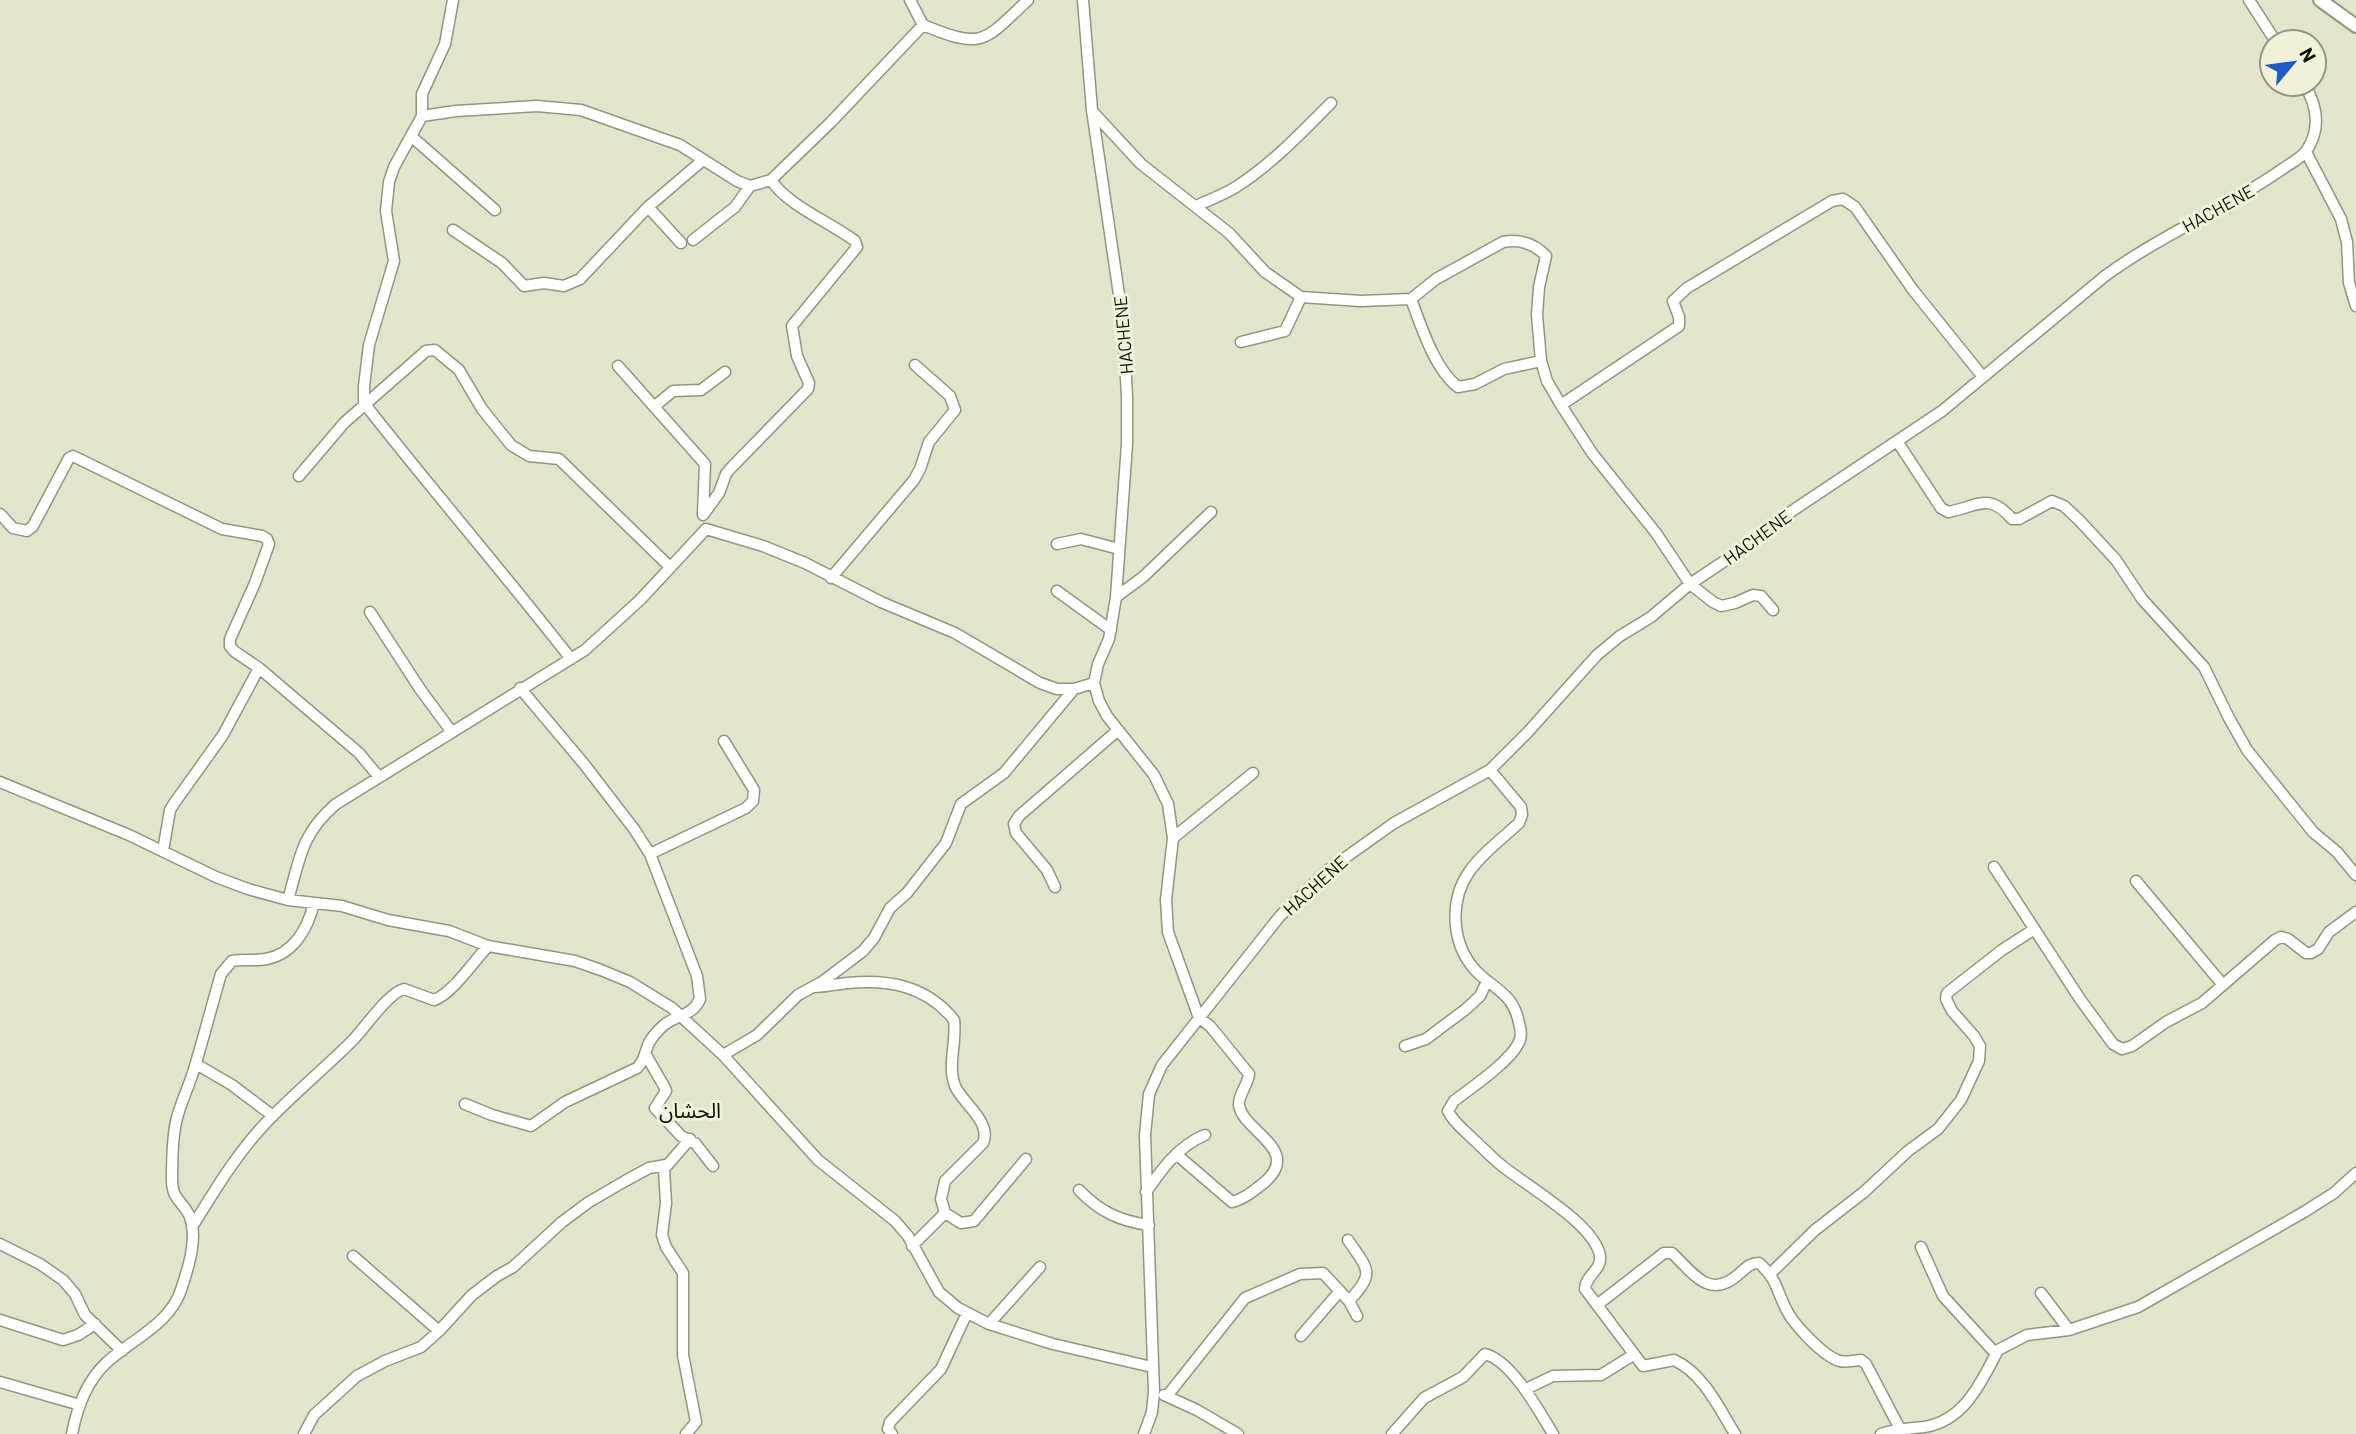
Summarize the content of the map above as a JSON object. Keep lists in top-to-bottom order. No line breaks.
{"streets":{"street":["HACHENE"]},"districts":["الحشان"],"north":"top right"}
